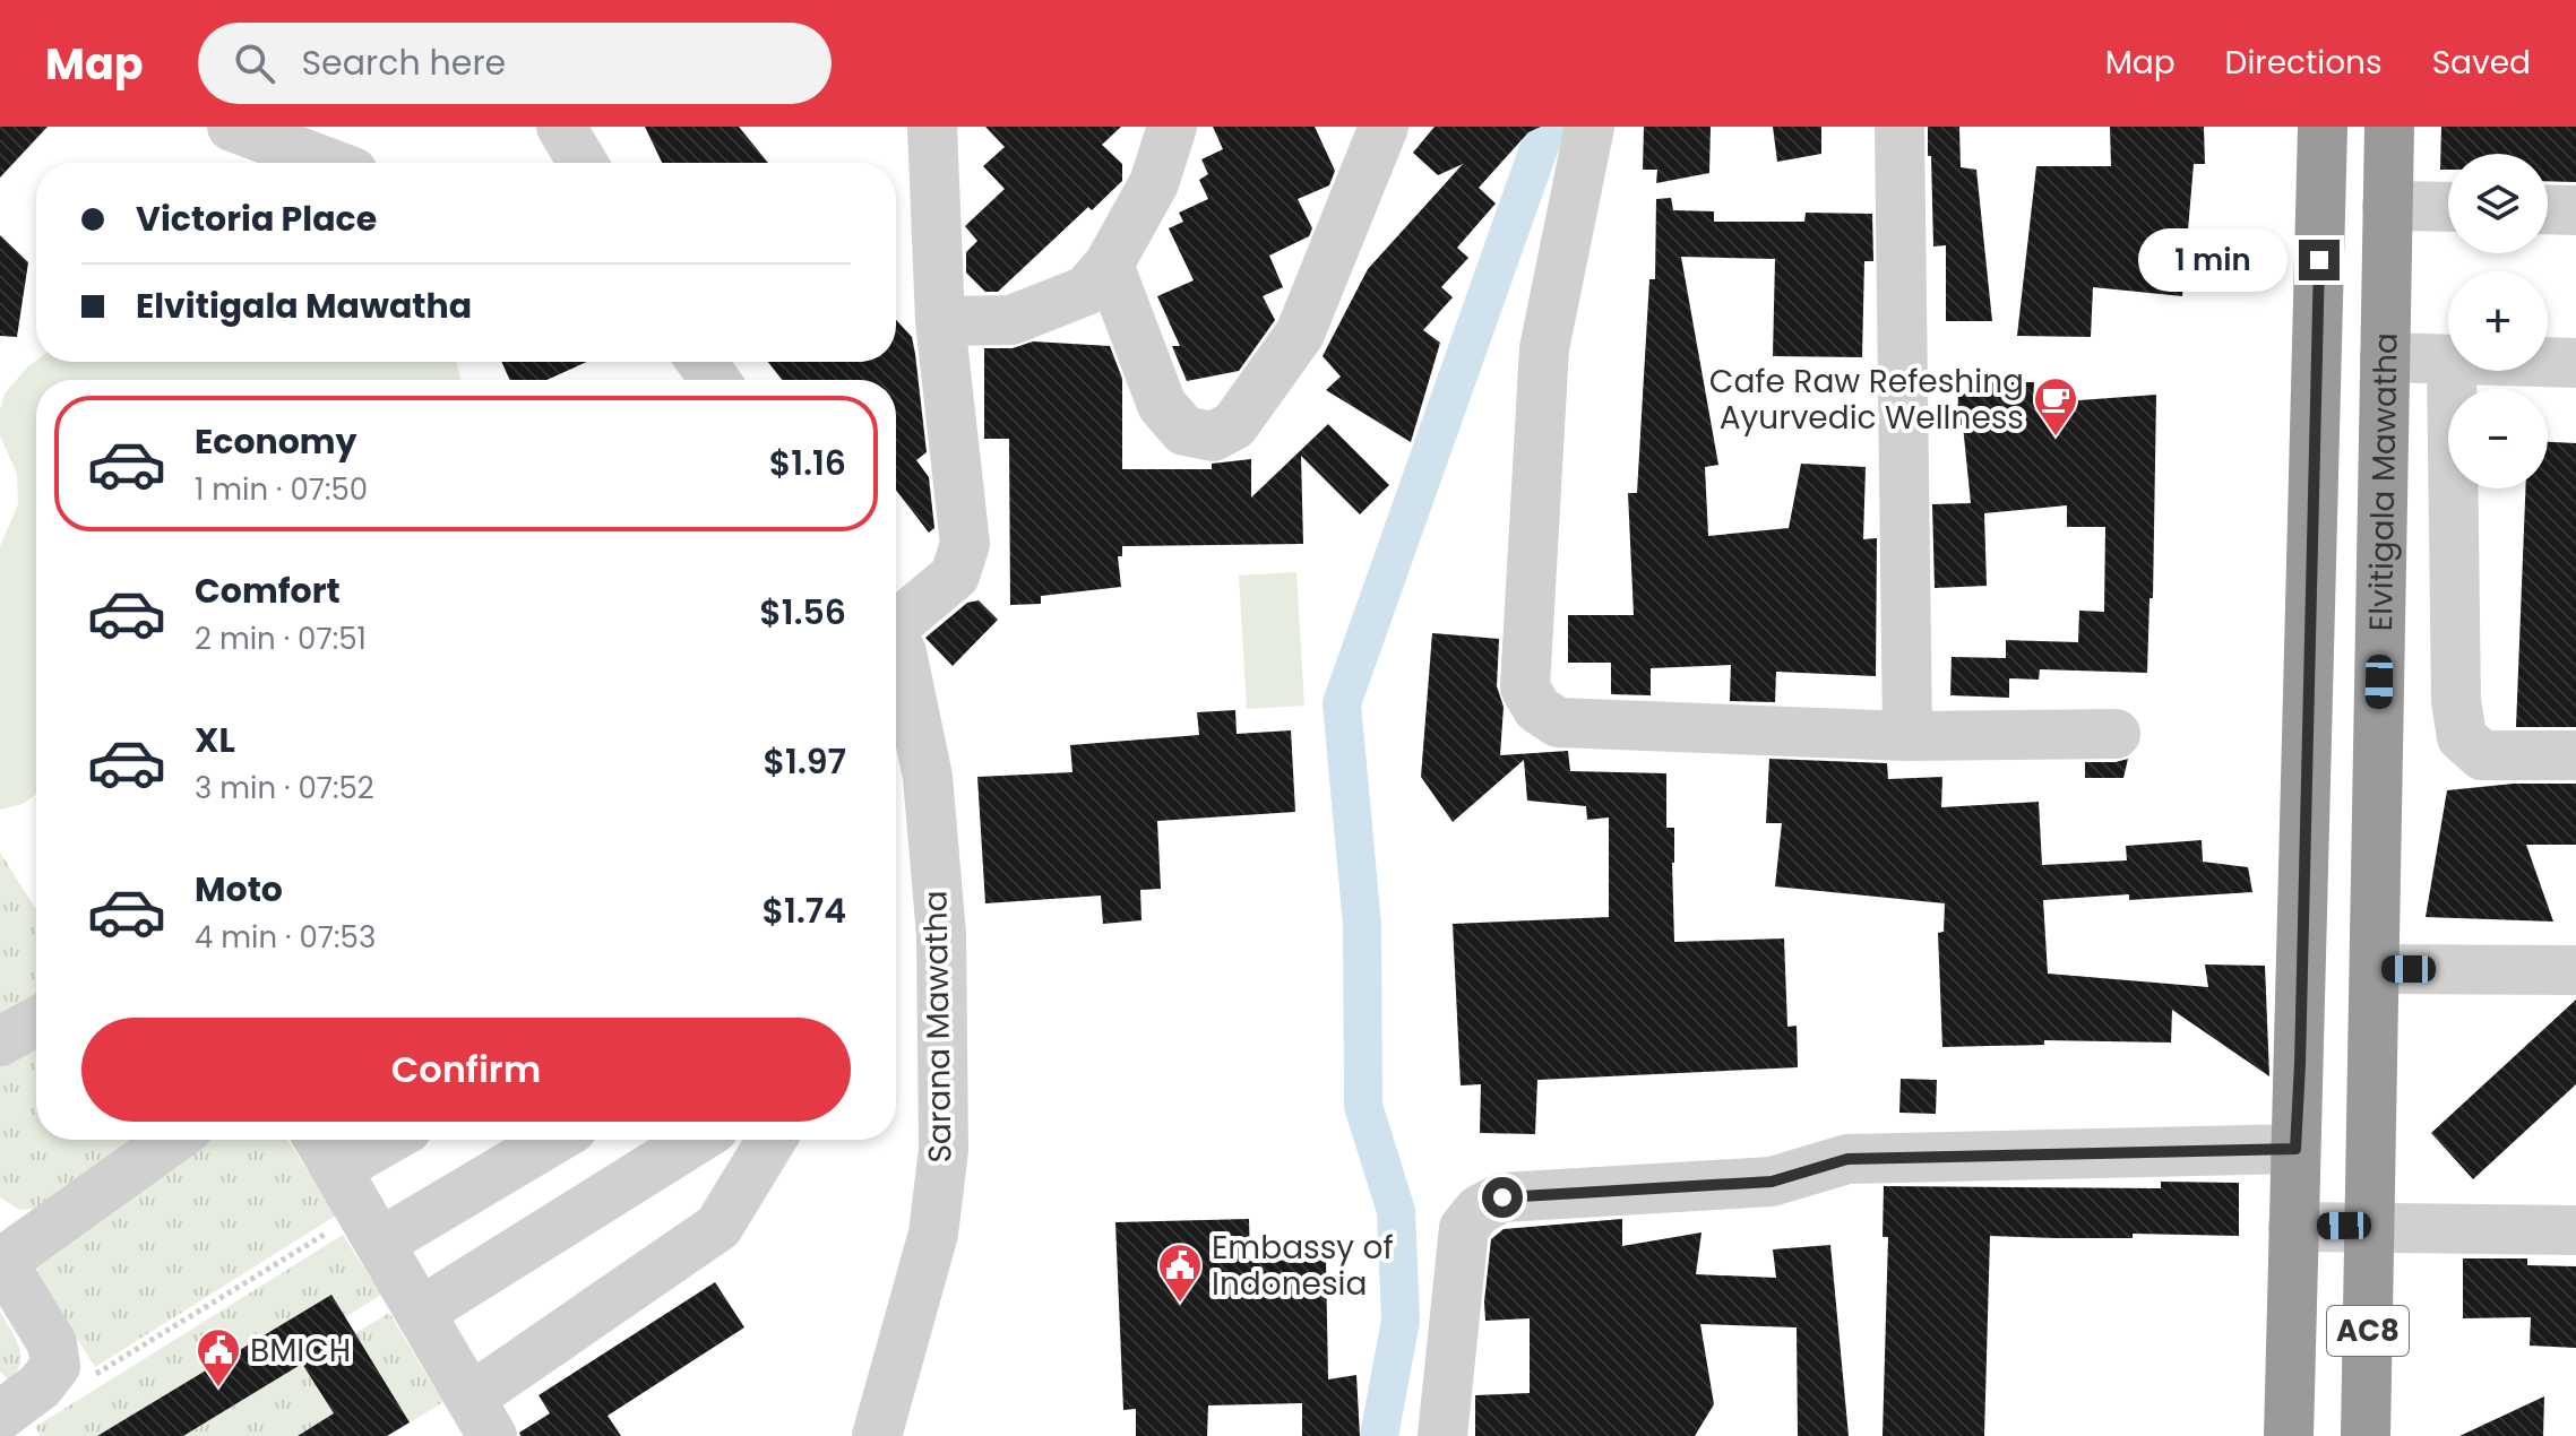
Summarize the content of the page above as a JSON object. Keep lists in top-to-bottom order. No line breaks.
{"streets":{"highway":["Elvitigala Mawatha","AC8"],"street":["Sarana Mawatha"]},"places":{"cafe":["Cafe Raw Refeshing Ayurvedic Wellness"],"public building":["Embassy of Indonesia","BMICH"]},"page":{"header":"Map","search":"Search here","nav":["Map","Directions","Saved"],"map_buttons":["+","−"],"banner":["Victoria Place","Elvitigala Mawatha"],"bubble":"1 min","list":[{"name":"Economy","note":"1 min · 07:50","value":"$1.16"},{"name":"Comfort","note":"2 min · 07:51","value":"$1.56"},{"name":"XL","note":"3 min · 07:52","value":"$1.97"},{"name":"Moto","note":"4 min · 07:53","value":"$1.74"}],"buttons":"Confirm"}}
